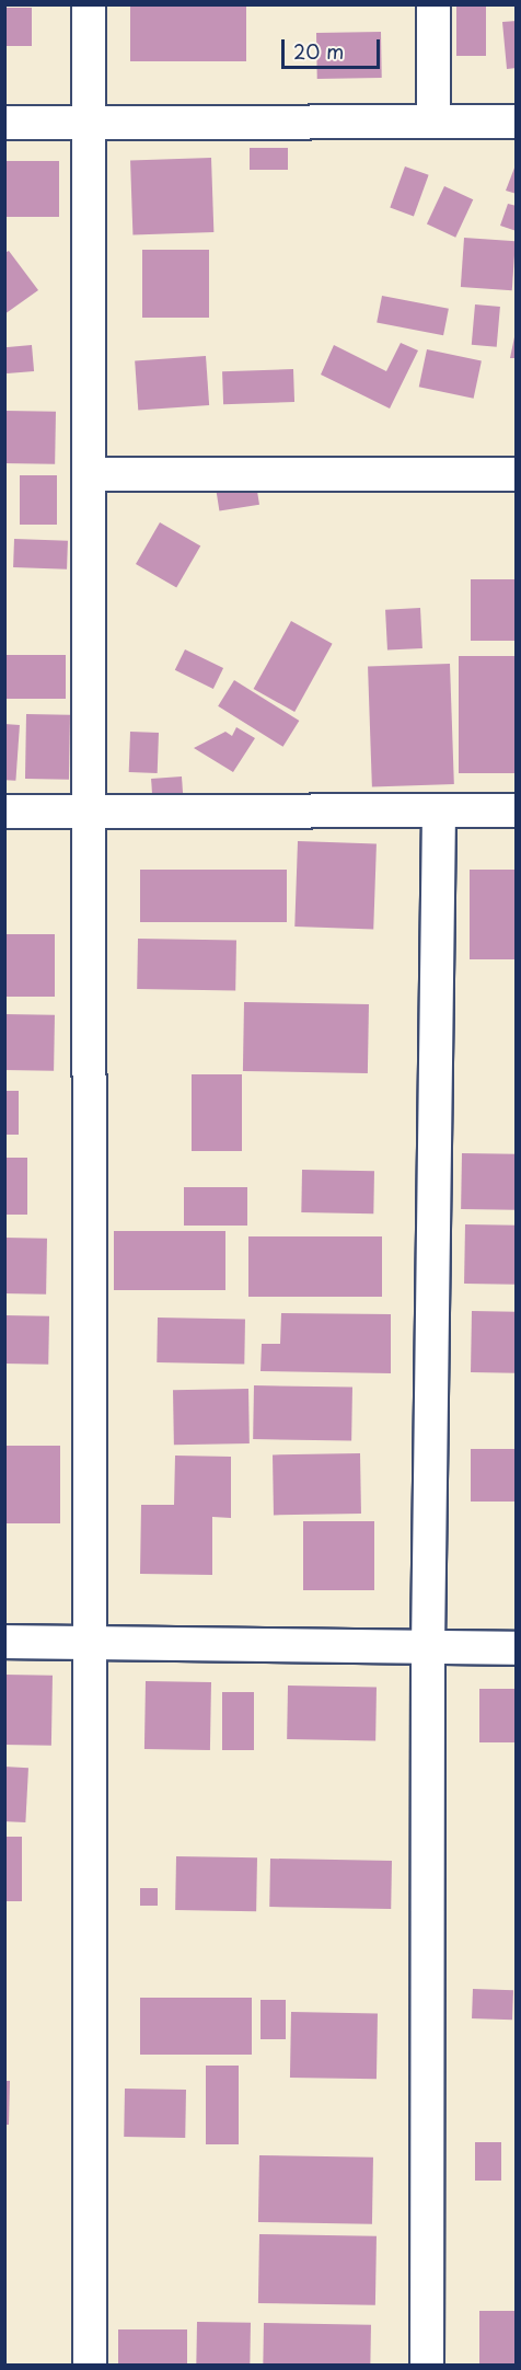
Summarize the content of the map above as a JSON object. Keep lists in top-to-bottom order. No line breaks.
{"scale_bar":"20 m"}
